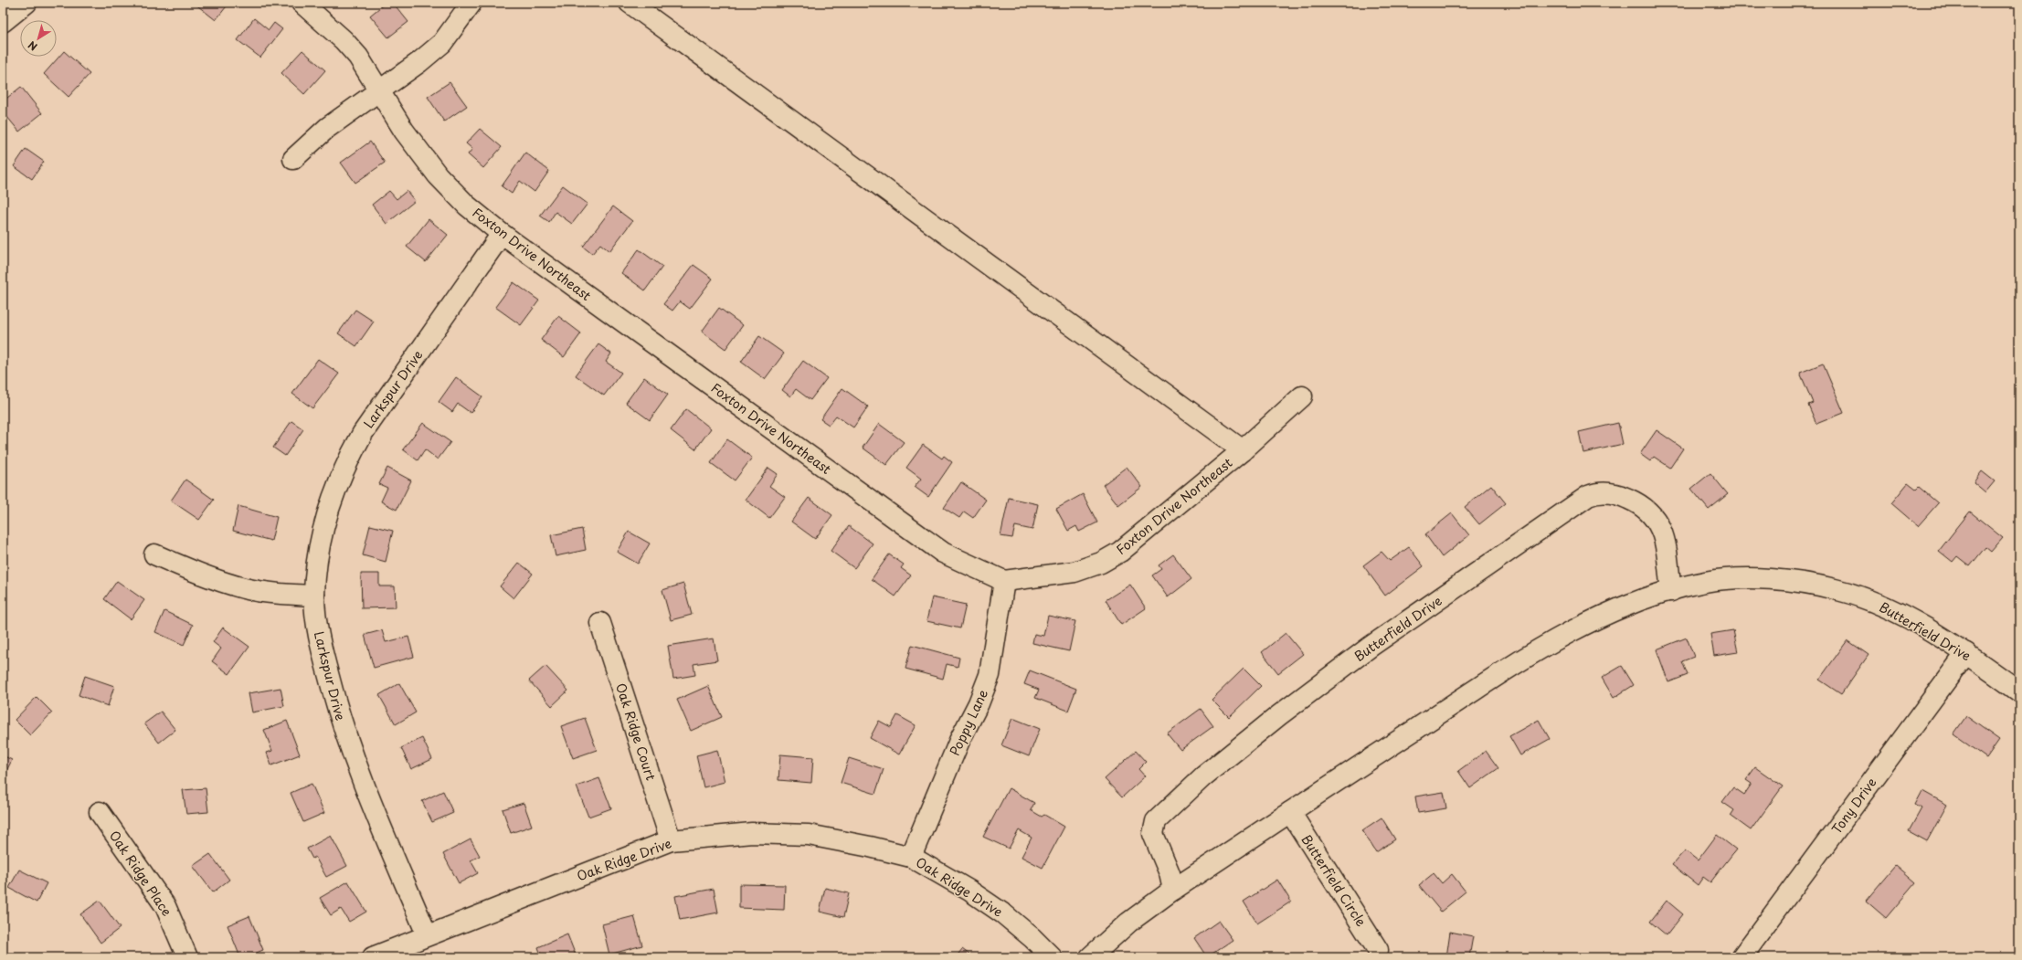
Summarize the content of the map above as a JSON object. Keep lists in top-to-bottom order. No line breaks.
{"streets":{"street":["Foxton Drive Northeast","Larkspur Drive","Butterfield Drive","Poppy Lane","Oak Ridge Court","Tony Drive","Oak Ridge Drive","Oak Ridge Place","Butterfield Circle"]},"crossings":[["Foxton Drive Northeast","Larkspur Drive"],["Foxton Drive Northeast","Poppy Lane"],["Larkspur Drive","Oak Ridge Drive"],["Butterfield Drive","Tony Drive"],["Butterfield Drive","Butterfield Circle"],["Poppy Lane","Oak Ridge Drive"],["Oak Ridge Court","Oak Ridge Drive"]],"north":"bottom left"}
